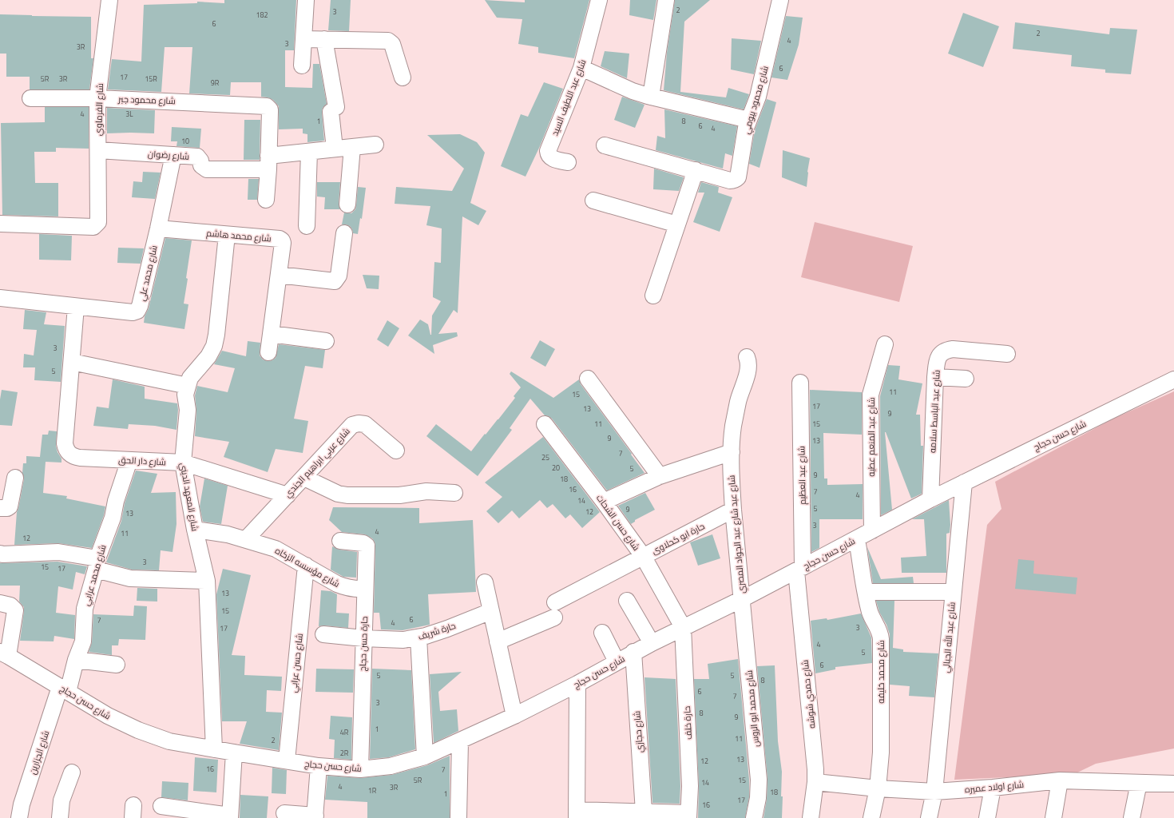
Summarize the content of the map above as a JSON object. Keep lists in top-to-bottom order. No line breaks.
{"streets":{"street":["شارع عبد اللطيف السيد","شارع محمود جبر","شارع محمود بيومي","شارع الفرماوي","شارع رضوان","شارع محمد هاشم","شارع محمد علي","شارع عبد الباسط سلامه","شارع حسن حجاج","شارع عبد المنعم عطيه","شارع دار الحق","شارع عربي ابراهيم الجندي","شارع عبد العظيم","شارع المعهد الديني","شارع حسن الشحات","شارع عبد شارع عبد الجواد المصري","حارة ابو كحلاوى","شارع مؤسسه الزكاه","شارع محمد عرابي","حارة شريف","شارع عبد الله الجبالي","حارة حسن حجاج","شارع حسن عرابي","شارع محمد خليفه","شارع حمدي شوشه","شارع محمد ابو الروس","حارة خلف","شارع حجازي","شارع الجزارين","شارع اولاد عميره"]},"crossings":[["شارع محمود جبر","شارع الفرماوي"],["شارع محمود جبر","شارع رضوان"],["شارع الفرماوي","شارع رضوان"],["شارع رضوان","شارع محمد علي"],["شارع محمد هاشم","شارع محمد علي"],["شارع محمد هاشم","شارع المعهد الديني"],["شارع عبد الباسط سلامه","شارع حسن حجاج"],["شارع حسن حجاج","شارع عبد المنعم عطيه"],["شارع حسن حجاج","شارع عبد العظيم"],["شارع حسن حجاج","شارع المعهد الديني"],["شارع حسن حجاج","شارع حسن الشحات"],["شارع حسن حجاج","شارع عبد شارع عبد الجواد المصري"],["شارع حسن حجاج","شارع محمد عرابي"],["شارع حسن حجاج","شارع عبد الله الجبالي"],["شارع حسن حجاج","حارة حسن حجاج"],["شارع حسن حجاج","شارع حسن عرابي"],["شارع حسن حجاج","شارع محمد خليفه"],["شارع حسن حجاج","شارع حمدي شوشه"],["شارع حسن حجاج","شارع محمد ابو الروس"],["شارع حسن حجاج","حارة خلف"],["شارع حسن حجاج","شارع حجازي"],["شارع حسن حجاج","شارع الجزارين"],["شارع دار الحق","شارع عربي ابراهيم الجندي"],["شارع دار الحق","شارع المعهد الديني"],["شارع دار الحق","شارع محمد عرابي"],["شارع عربي ابراهيم الجندي","شارع مؤسسه الزكاه"],["شارع عبد العظيم","شارع حمدي شوشه"],["شارع المعهد الديني","شارع مؤسسه الزكاه"],["شارع حسن الشحات","حارة ابو كحلاوى"],["شارع حسن الشحات","حارة خلف"],["شارع عبد شارع عبد الجواد المصري","حارة ابو كحلاوى"],["شارع عبد شارع عبد الجواد المصري","شارع محمد ابو الروس"],["شارع مؤسسه الزكاه","حارة حسن حجاج"],["شارع مؤسسه الزكاه","شارع حسن عرابي"],["شارع محمد عرابي","شارع الجزارين"],["حارة شريف","حارة حسن حجاج"],["شارع عبد الله الجبالي","شارع اولاد عميره"],["شارع محمد خليفه","شارع اولاد عميره"],["شارع حمدي شوشه","شارع اولاد عميره"]],"house_numbers":["2","3","182","6","2","4","3","3R","6","17","5R","3R","15R","9R","4","3L","1","8","6","4","10","3","5","11","15","17","13","9","11","15","9","13","7","25","20","5","9","18","16","7","4","14","5","9","12","13","3","4","11","12","3","15","17","13","15","6","7","4","3","17","4","5","6","5","5","8","6","7","3","8","9","1","4R","11","2","2R","13","12","16","7","5R","15","14","4","3R","1R","18","1","17","16"]}
